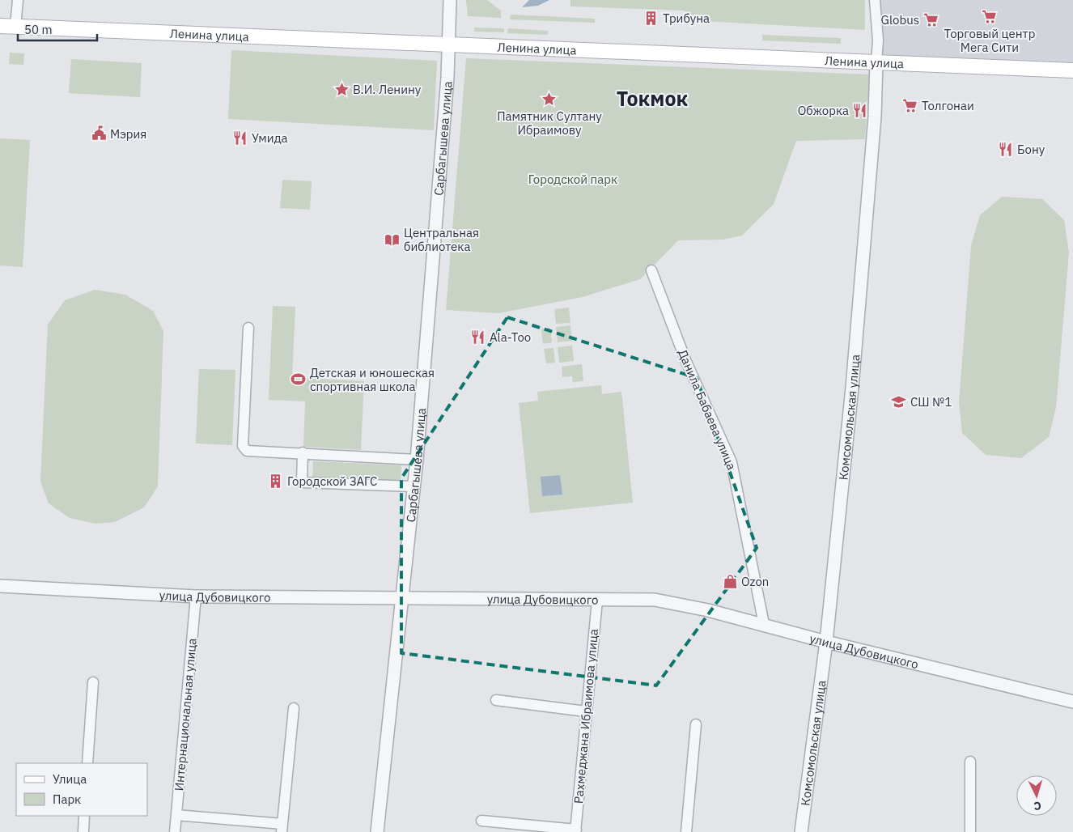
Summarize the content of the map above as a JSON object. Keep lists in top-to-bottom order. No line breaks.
{"streets":{"main road":["Ленина улица"],"street":["Сарбагышева улица","Данила Бабаева улица","Комсомольская улица","улица Дубовицкого","Интернациональная улица","Рахмеджана Ибраимова улица"]},"crossings":[["Ленина улица","Сарбагышева улица"],["Ленина улица","Комсомольская улица"],["Сарбагышева улица","улица Дубовицкого"],["Данила Бабаева улица","улица Дубовицкого"],["Комсомольская улица","улица Дубовицкого"],["улица Дубовицкого","Интернациональная улица"],["улица Дубовицкого","Рахмеджана Ибраимова улица"]],"districts":["Токмок"],"parks":["Городской парк"],"places":{"supermarket":["Торговый центр Мега Сити","Globus","Толгонаи"],"building":["Трибуна","Городской ЗАГС"],"place":["В.И. Ленину","Памятник Султану Ибраимову"],"restaurant":["Обжорка","Умида","Бону","Ala-Too"],"public building":["Мэрия"],"library":["Центральная библиотека"],"sports":["Детская и юношеская спортивная школа"],"school or university":["СШ №1"],"shop":["Ozon"]},"legend":["Улица","Парк"],"scale_bar":"50 m","north":"bottom"}
